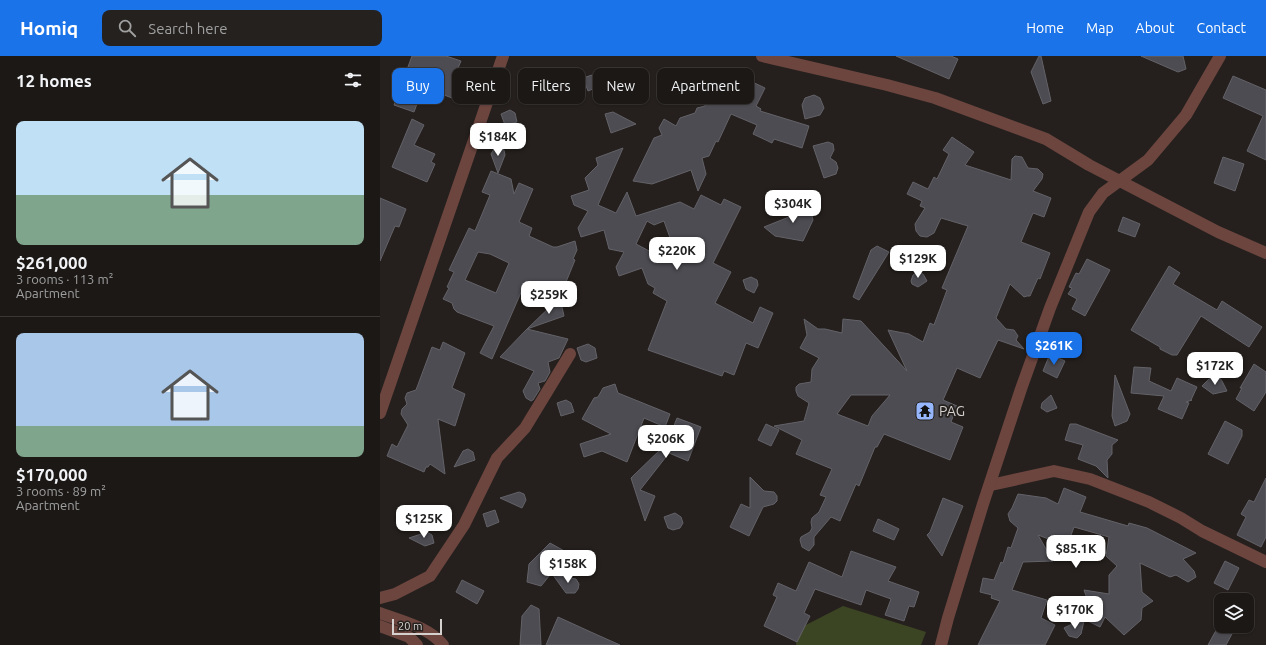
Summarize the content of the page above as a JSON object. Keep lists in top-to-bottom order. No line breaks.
{"places":{"temple":["PAG"]},"scale_bar":"20 m","page":{"header":"Homiq","search":"Search here","nav":["Home","Map","About","Contact"],"heading":"12 homes","chip":["Buy","Rent","Filters","New","Apartment"],"list":[{"name":"$261,000","note":"3 rooms · 113 m² · Apartment"},{"name":"$170,000","note":"3 rooms · 89 m² · Apartment"}],"price":["$184K","$304K","$220K","$129K","$259K","$261K","$172K","$206K","$125K","$85.1K","$158K","$170K"],"scale":"20 m"}}
